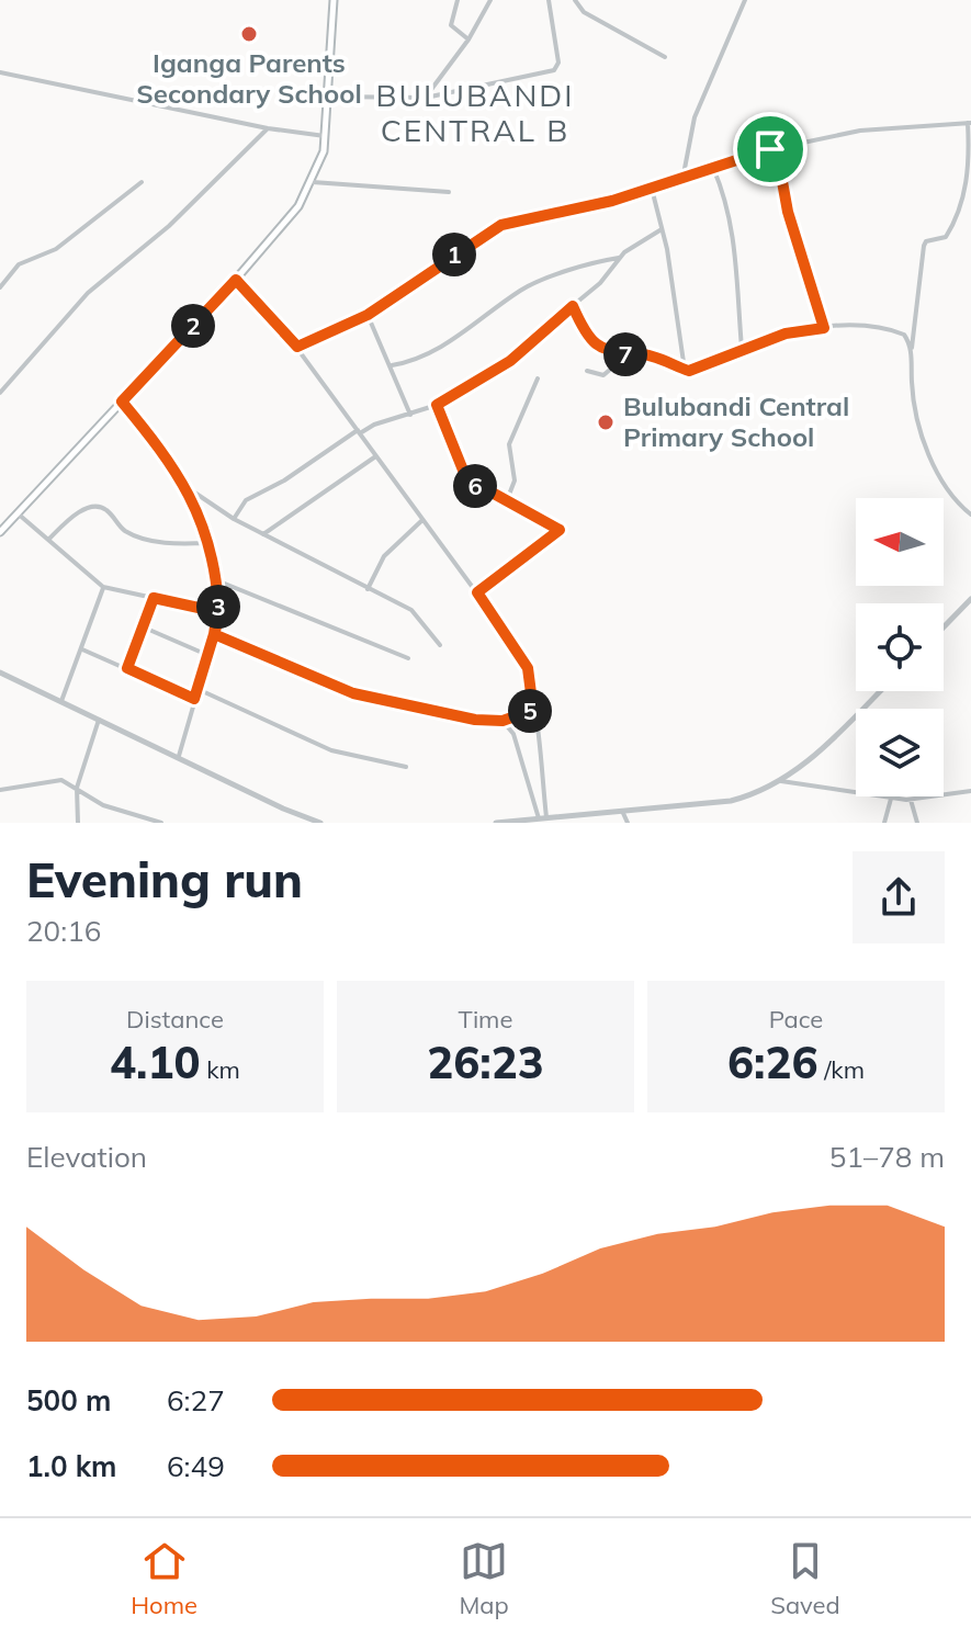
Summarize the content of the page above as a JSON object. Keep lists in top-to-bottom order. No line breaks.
{"districts":["BULUBANDI CENTRAL B"],"places":["Iganga Parents Secondary School","Bulubandi Central Primary School"],"north":"left","page":{"pins":["1","2","7","6","3","5"],"heading":["Evening run","20:16"],"stats":[["Distance","4.10 km"],["Time","26:23"],["Pace","6:26 /km"]],"chart":["Elevation","51–78 m"],"list":[{"name":"500 m","note":"6:27"},{"name":"1.0 km","note":"6:49"}],"tabs":["Home","Map","Saved"]}}
